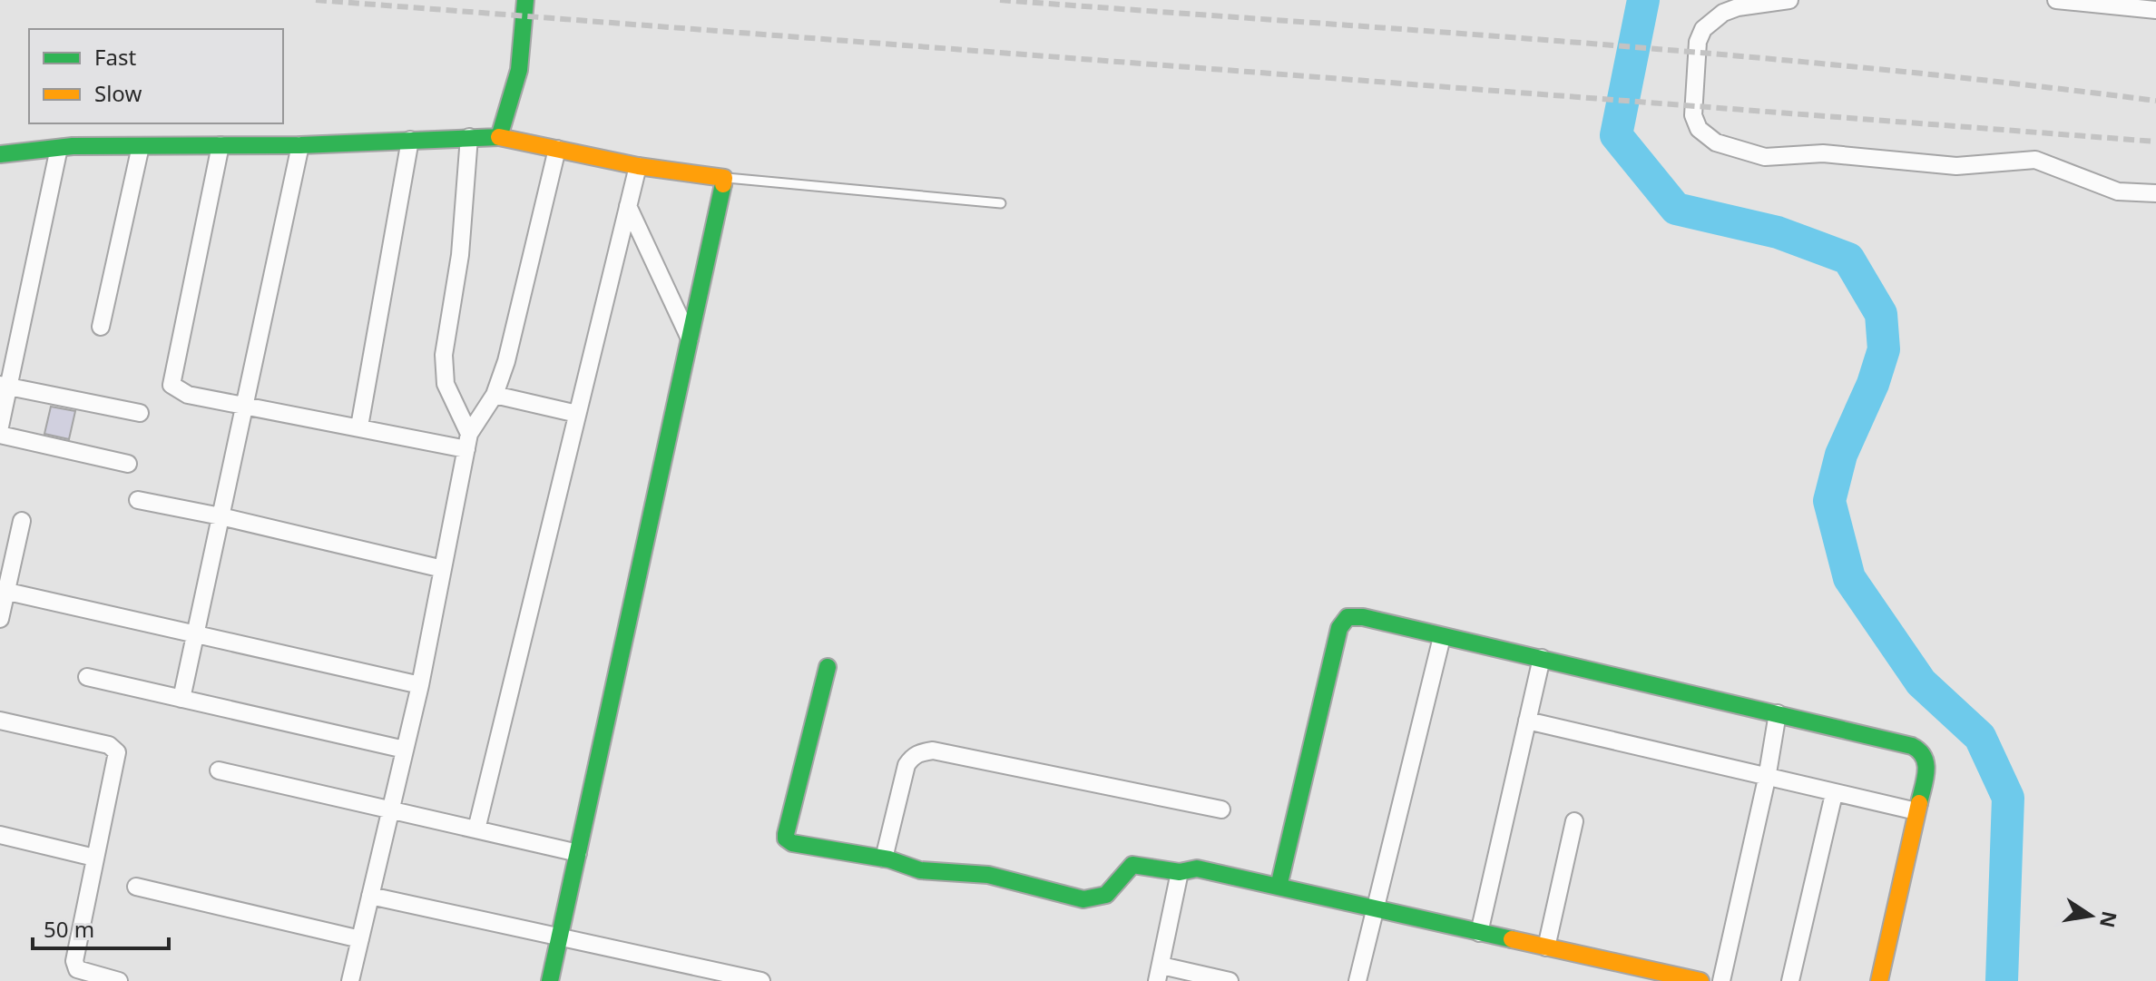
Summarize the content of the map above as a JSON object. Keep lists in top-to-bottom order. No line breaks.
{"legend":["Fast","Slow"],"scale_bar":"50 m","north":"right"}
